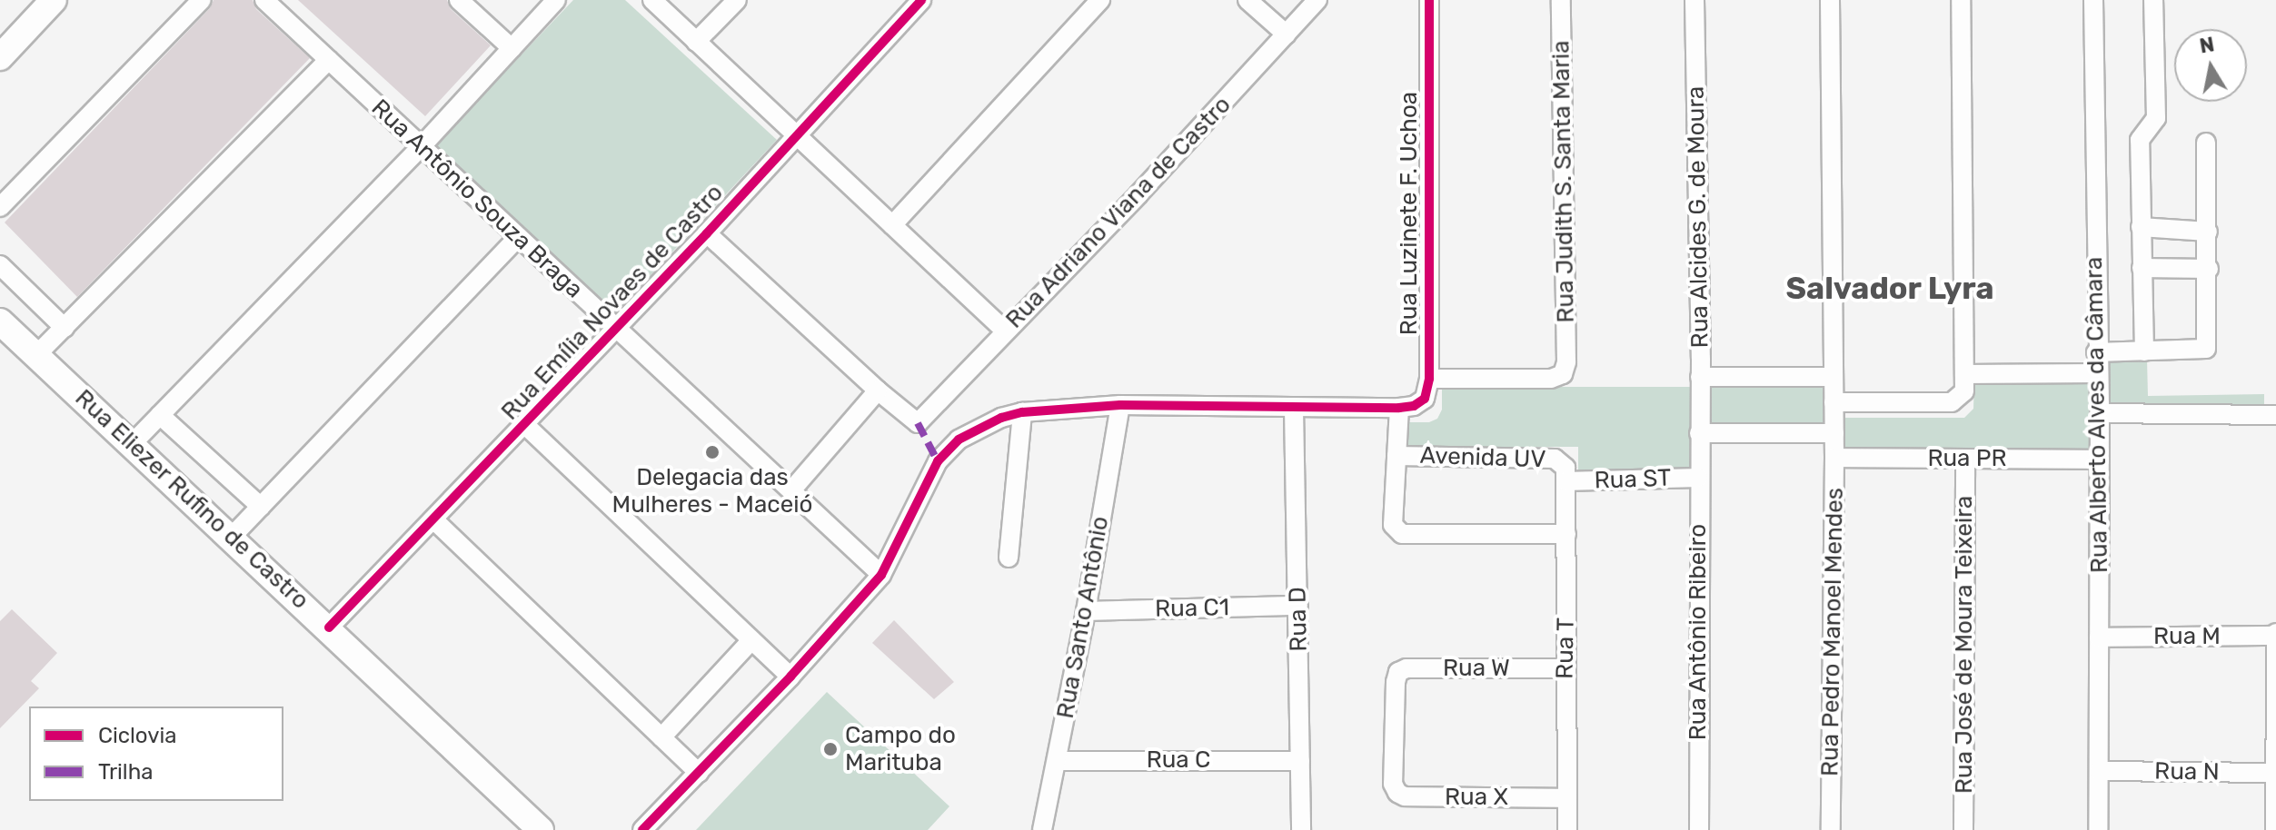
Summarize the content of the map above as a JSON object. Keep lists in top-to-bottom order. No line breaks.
{"streets":{"street":["Rua Judith S. Santa Maria","Rua Antônio Souza Braga","Rua Adriano Viana de Castro","Rua Luzinete F. Uchoa","Rua Alcides G. de Moura","Rua Emília Novaes de Castro","Rua Alberto Alves da Câmara","Avenida UV","Rua PR","Rua ST","Rua Eliezer Rufino de Castro","Rua C1","Rua Santo Antônio","Rua D","Rua Antônio Ribeiro","Rua Pedro Manoel Mendes","Rua M","Rua José de Moura Teixeira","Rua T","Rua W","Rua C","Rua N","Rua X"]},"crossings":[["Rua Judith S. Santa Maria","Rua Luzinete F. Uchoa"],["Rua Antônio Souza Braga","Rua Emília Novaes de Castro"],["Rua Alcides G. de Moura","Rua Antônio Ribeiro"],["Rua Emília Novaes de Castro","Rua Eliezer Rufino de Castro"],["Rua Alberto Alves da Câmara","Rua PR"],["Rua Alberto Alves da Câmara","Rua M"],["Rua Alberto Alves da Câmara","Rua N"],["Avenida UV","Rua ST"],["Avenida UV","Rua T"],["Rua PR","Rua Pedro Manoel Mendes"],["Rua PR","Rua José de Moura Teixeira"],["Rua ST","Rua Antônio Ribeiro"],["Rua ST","Rua T"],["Rua C1","Rua Santo Antônio"],["Rua C1","Rua D"],["Rua Santo Antônio","Rua C"],["Rua D","Rua C"],["Rua T","Rua W"],["Rua T","Rua X"],["Rua W","Rua X"]],"districts":["Salvador Lyra"],"places":["Delegacia das Mulheres - Maceió","Campo do Marituba"],"legend":["Ciclovia","Trilha"],"north":"top"}
